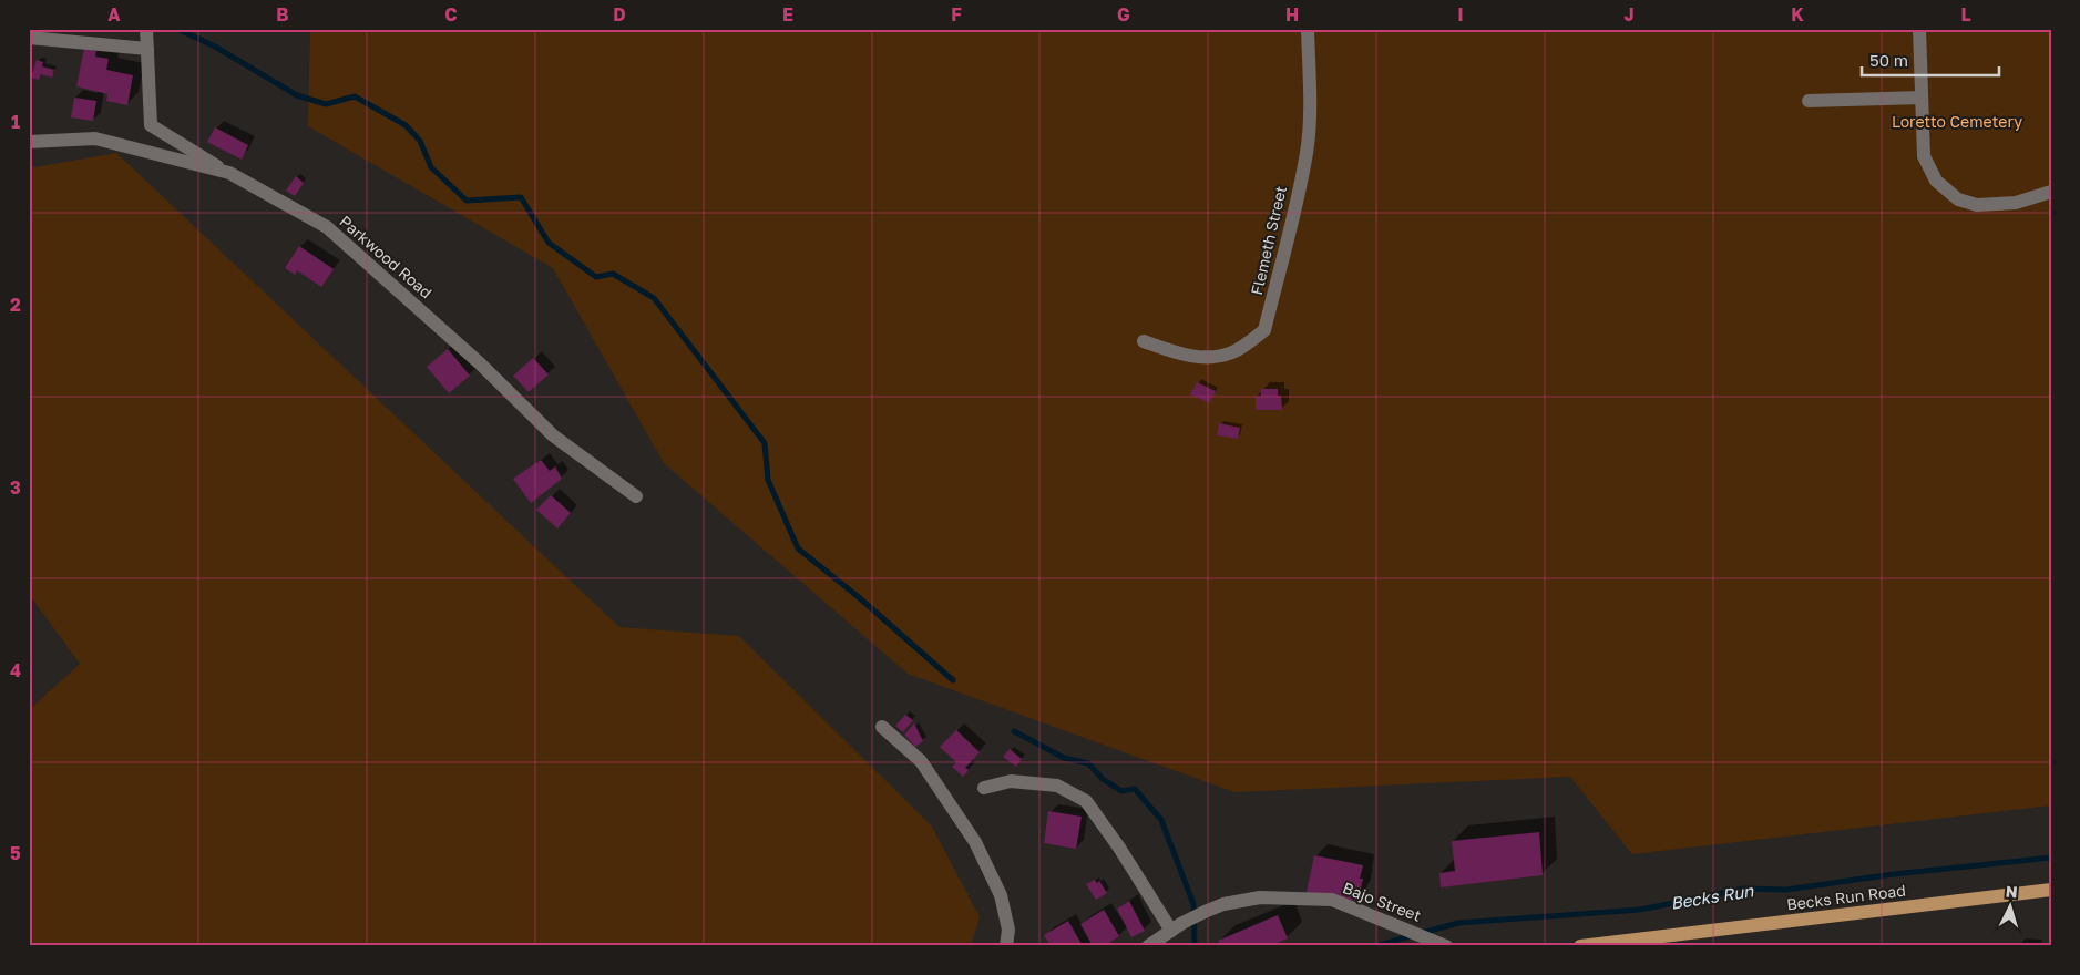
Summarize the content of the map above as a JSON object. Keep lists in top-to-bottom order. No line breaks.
{"streets":{"main road":["Becks Run Road"],"street":["Flemeth Street","Parkwood Road","Bajo Street"]},"water":["Becks Run"],"parks":["Loretto Cemetery"],"scale_bar":"50 m","north":"top","grid":{"columns":["A","B","C","D","E","F","G","H","I","J","K","L"],"rows":["1","2","3","4","5"]}}
